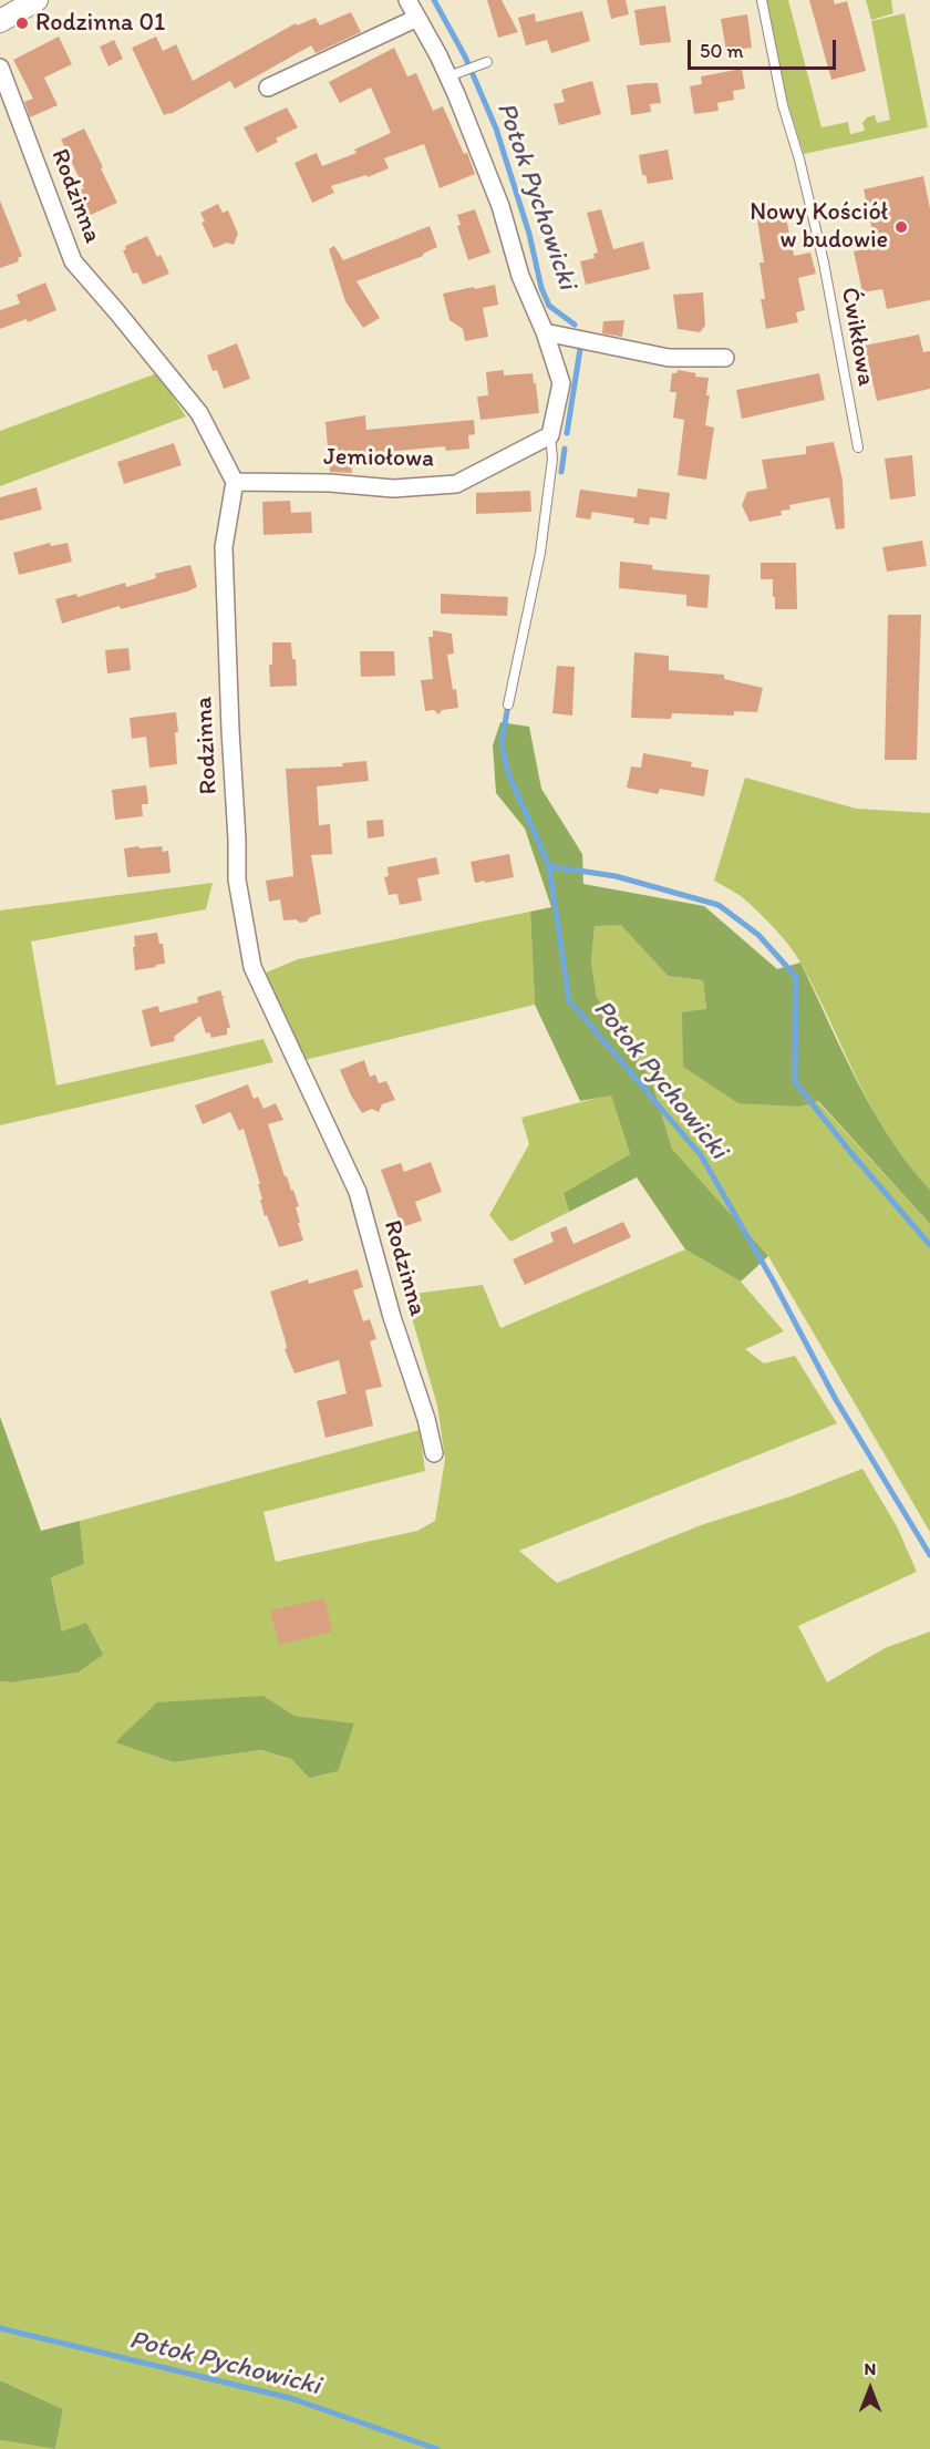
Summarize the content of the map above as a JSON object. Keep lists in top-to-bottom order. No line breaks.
{"streets":{"street":["Rodzinna","Jemiołowa"],"lane":["Ćwikłowa"]},"crossings":[["Rodzinna","Jemiołowa"]],"water":["Potok Pychowicki"],"places":["Rodzinna 01","Nowy Kościół w budowie"],"scale_bar":"50 m","north":"top"}
